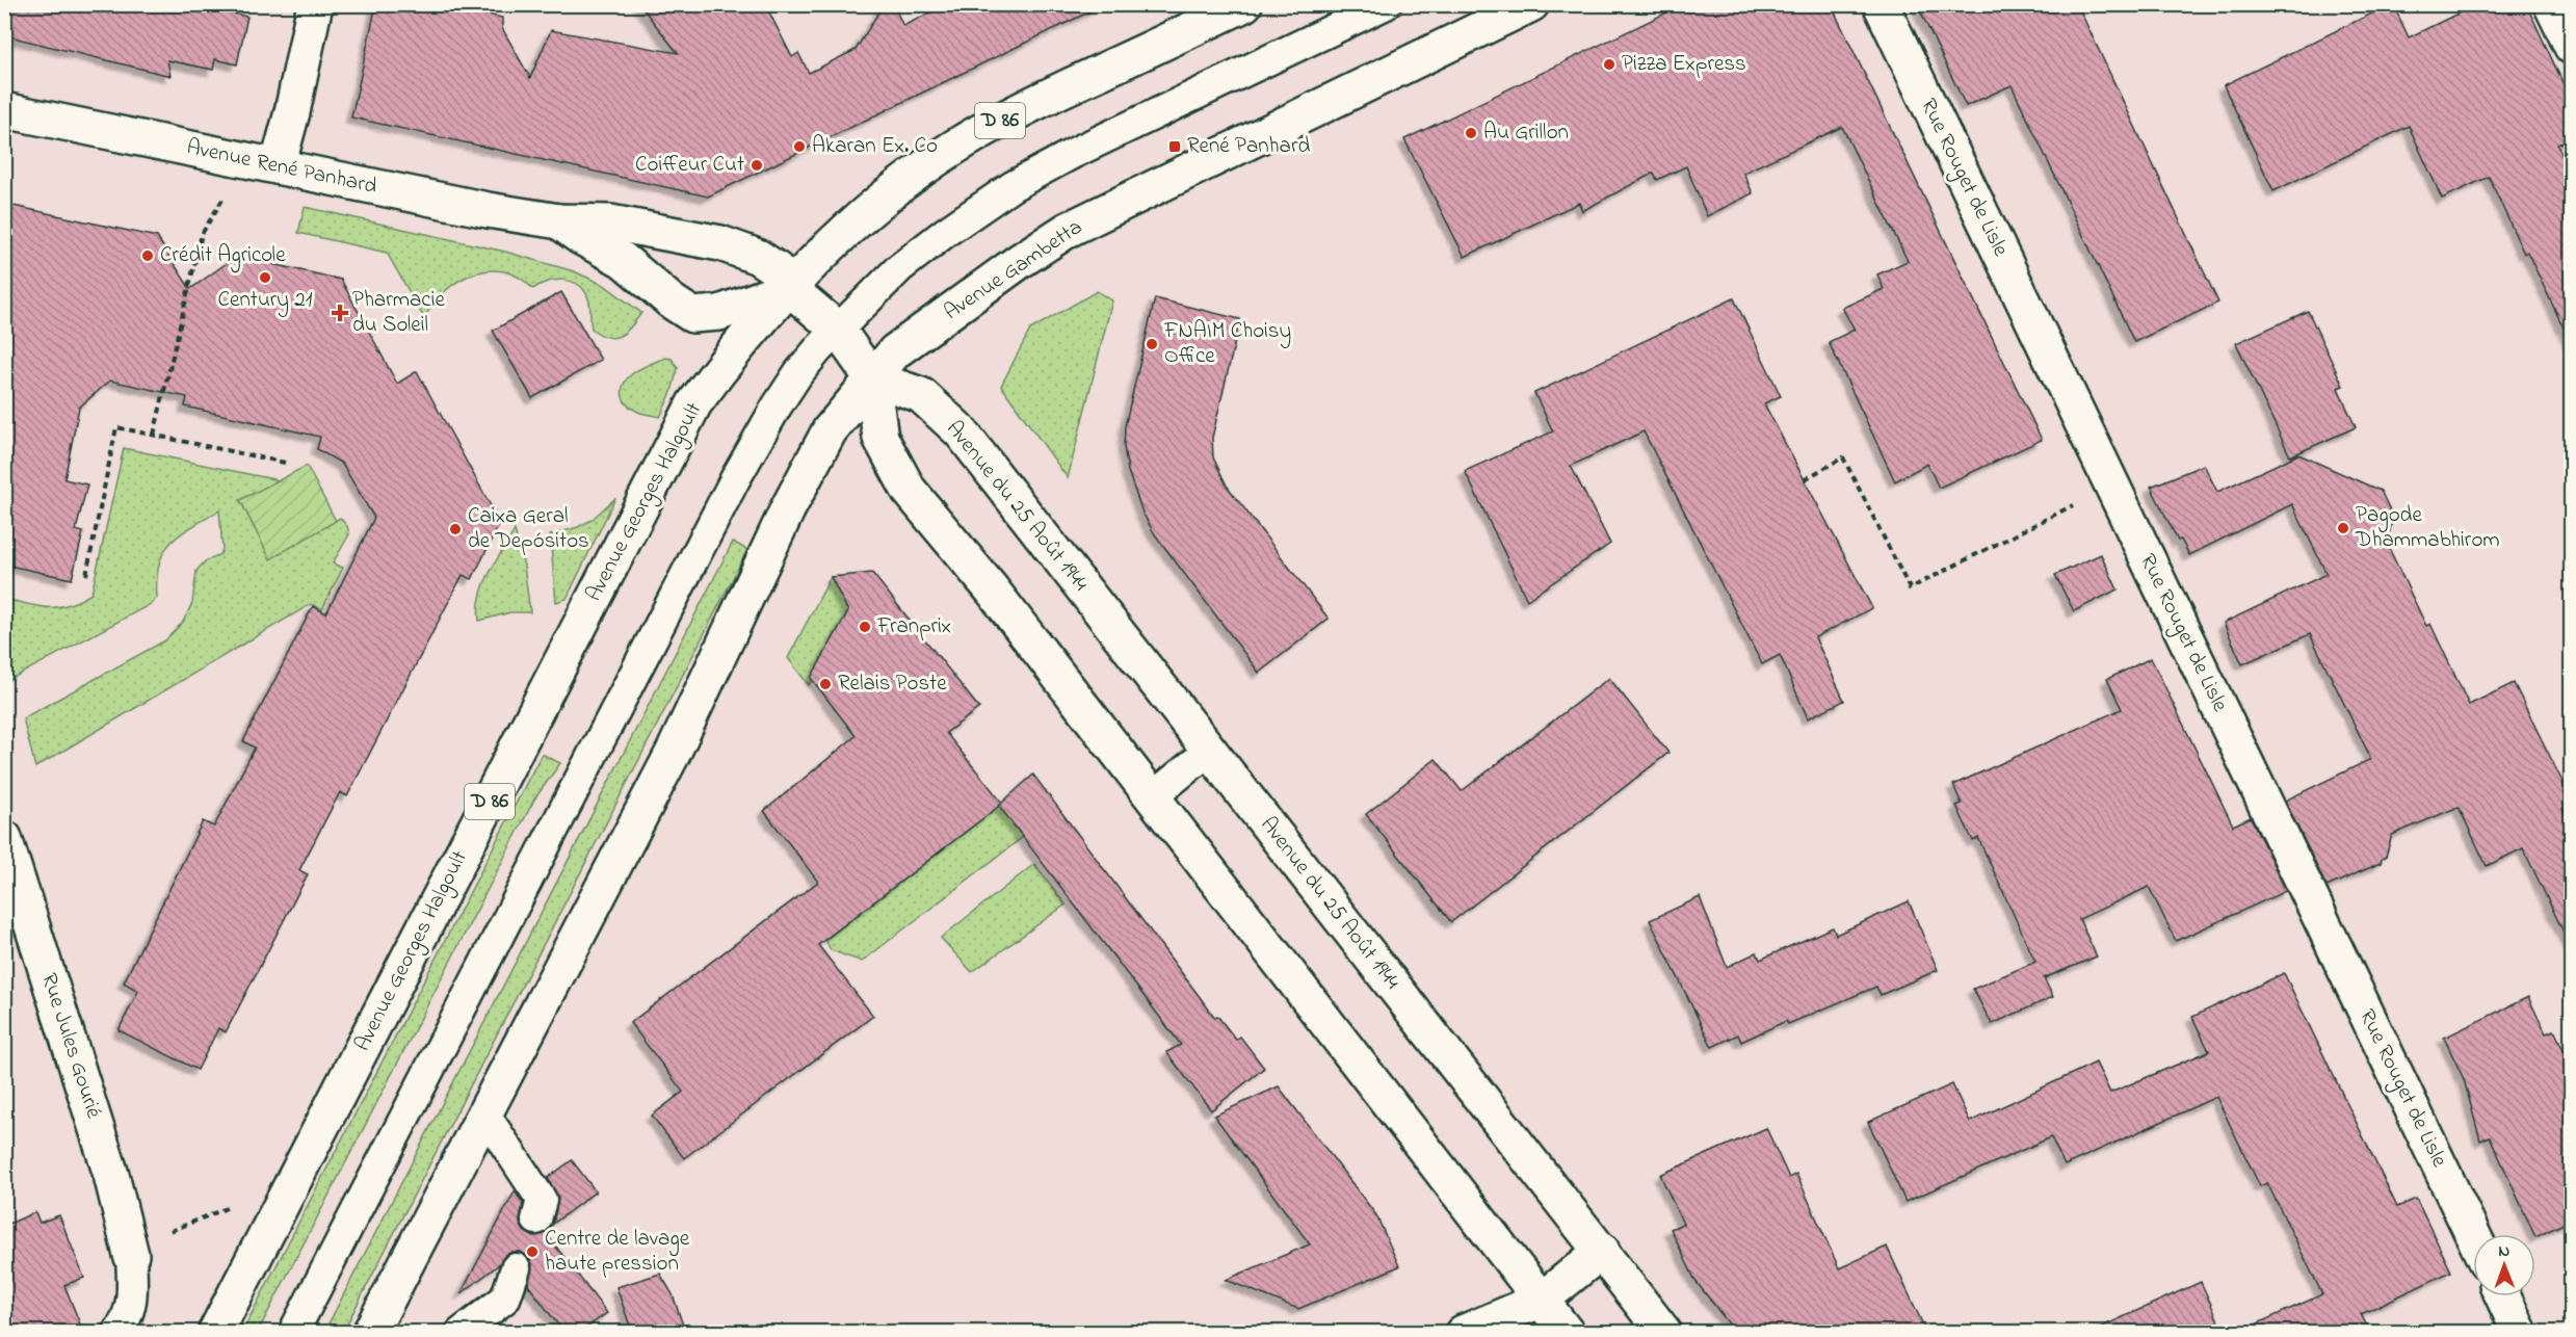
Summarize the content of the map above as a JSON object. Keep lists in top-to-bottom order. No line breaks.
{"streets":{"main road":["D 86","Avenue René Panhard","Rue Rouget de Lisle","Avenue Gambetta","Avenue Georges Halgoult","Avenue du 25 Août 1944","Rue Jules Gourié"]},"crossings":[["D 86","Avenue René Panhard"],["D 86","Avenue Georges Halgoult"],["Avenue René Panhard","Avenue Gambetta"],["Avenue René Panhard","Avenue Georges Halgoult"],["Avenue René Panhard","Avenue du 25 Août 1944"],["Avenue Gambetta","Avenue du 25 Août 1944"]],"places":{"other":["Pizza Express","Au Grillon","Akaran Ex. Co","Coiffeur Cut","Crédit Agricole","Century 21","FNAIM Choisy Office","Pagode Dhammabhirom","Caixa Geral de Depósitos","Franprix","Relais Poste","Centre de lavage haute pression"],"transit":["René Panhard"],"health":["Pharmacie du Soleil"]},"north":"top"}
